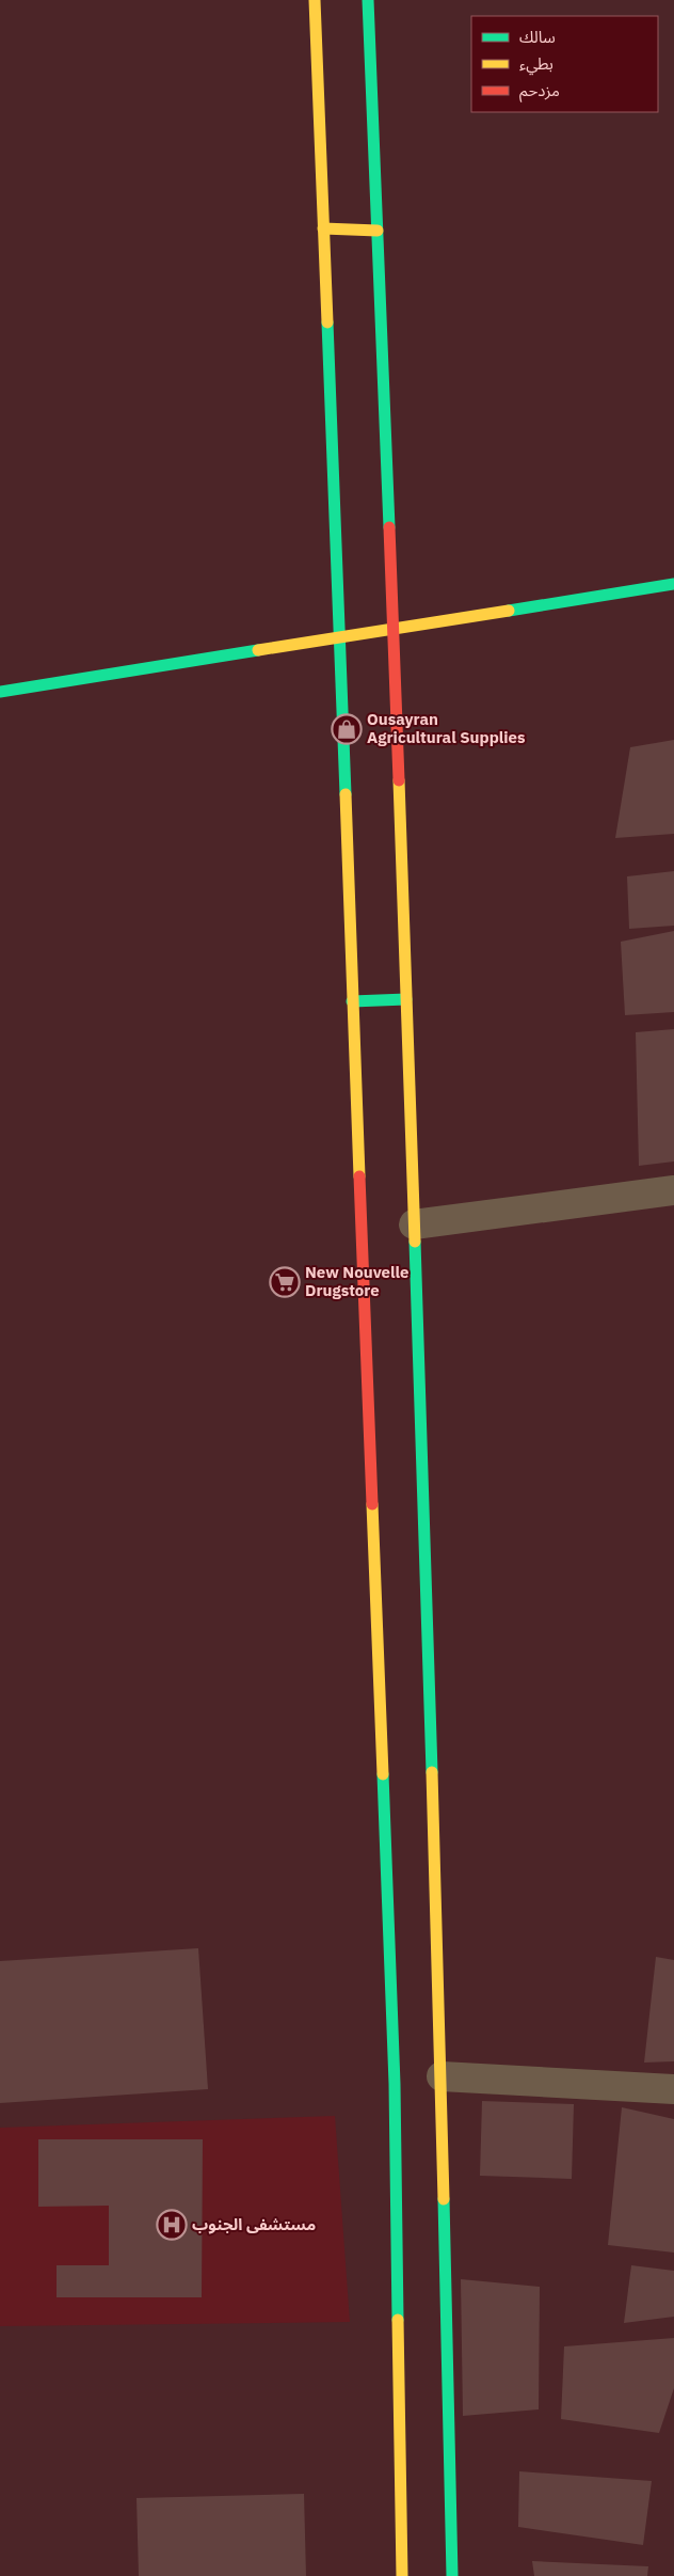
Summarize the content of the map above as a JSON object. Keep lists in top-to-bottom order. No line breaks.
{"places":{"shop":["Ousayran Agricultural Supplies"],"supermarket":["New Nouvelle Drugstore"],"hospital":["مستشفى الجنوب"]},"legend":["سالك","بطيء","مزدحم"]}
